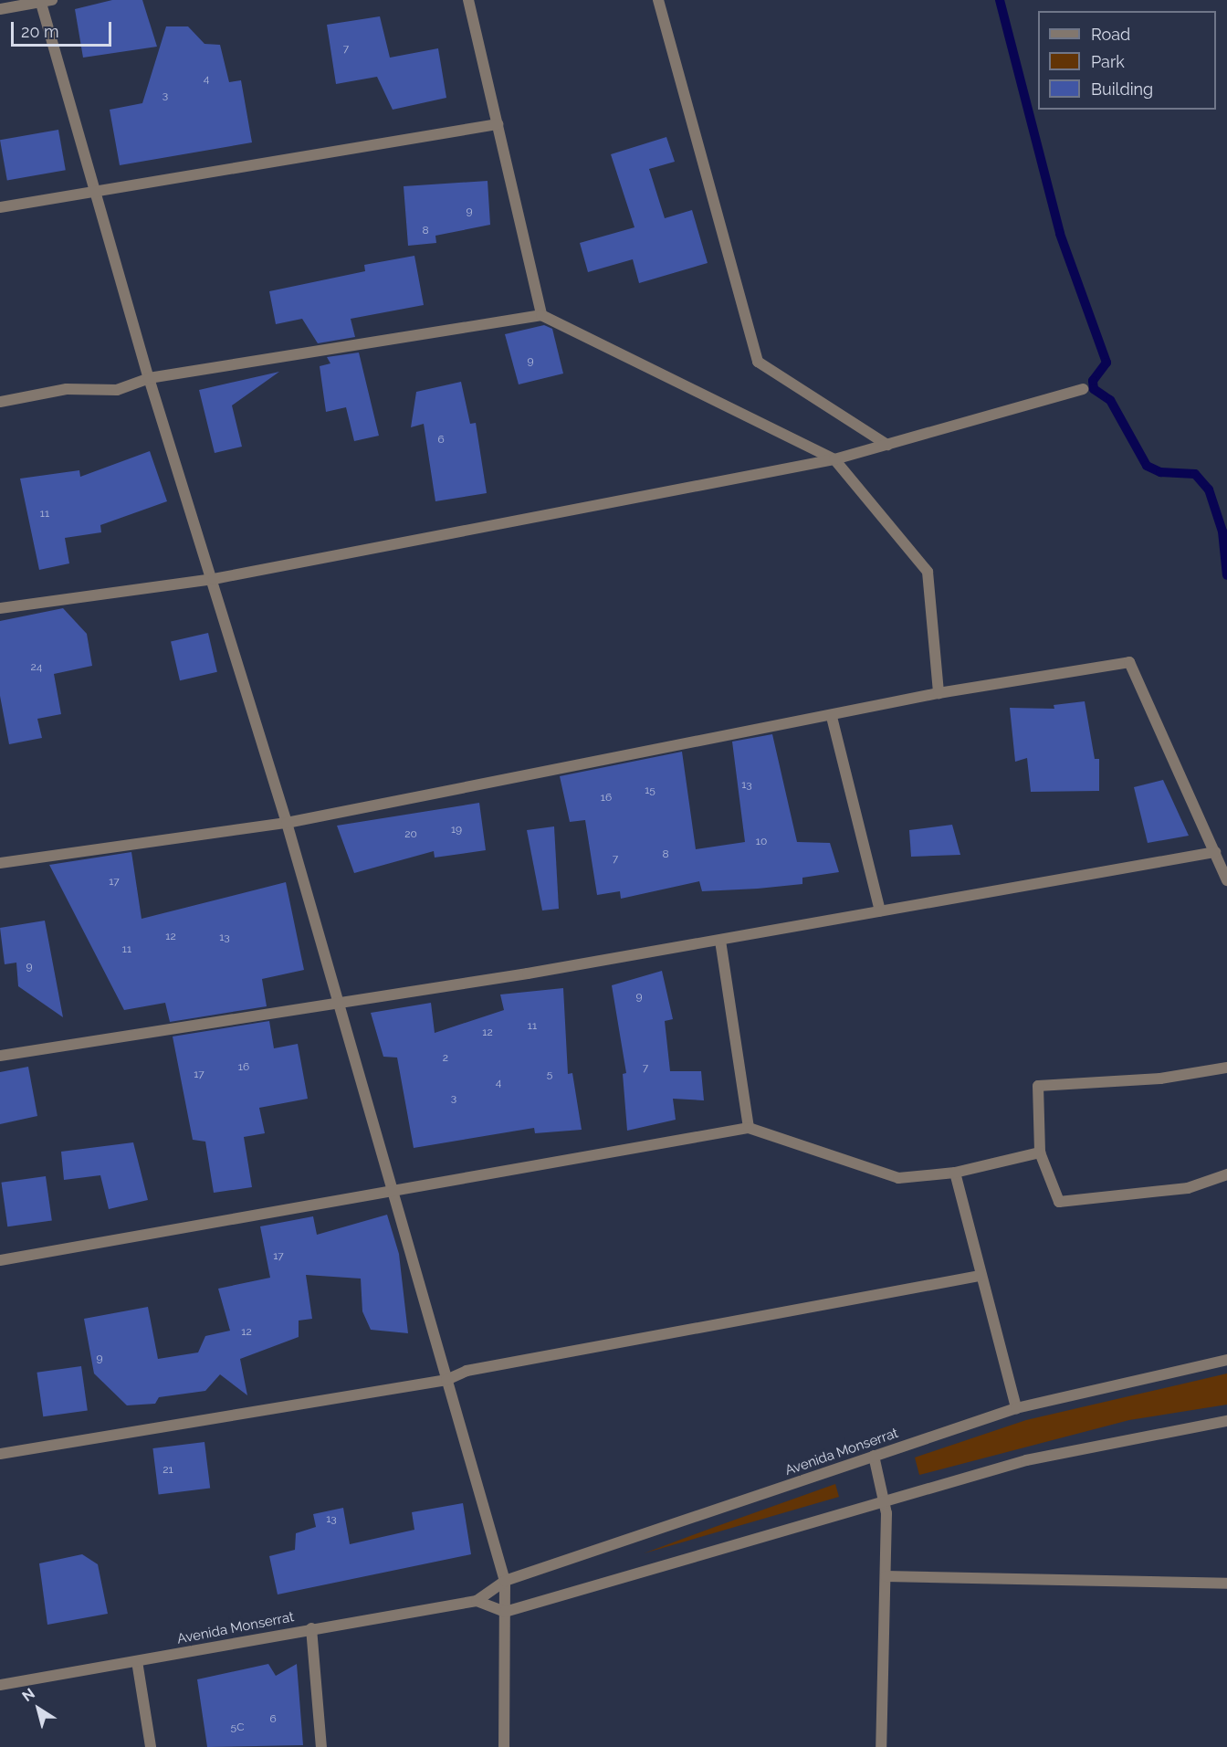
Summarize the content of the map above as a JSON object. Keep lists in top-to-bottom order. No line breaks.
{"streets":{"street":["Avenida Monserrat"]},"house_numbers":["7","4","3","9","8","9","6","11","24","13","15","16","19","20","10","8","7","17","12","13","11","9","9","11","12","2","16","7","17","5","4","3","17","12","9","21","13","6","5C"],"legend":["Road","Park","Building"],"scale_bar":"20 m","north":"top left"}
